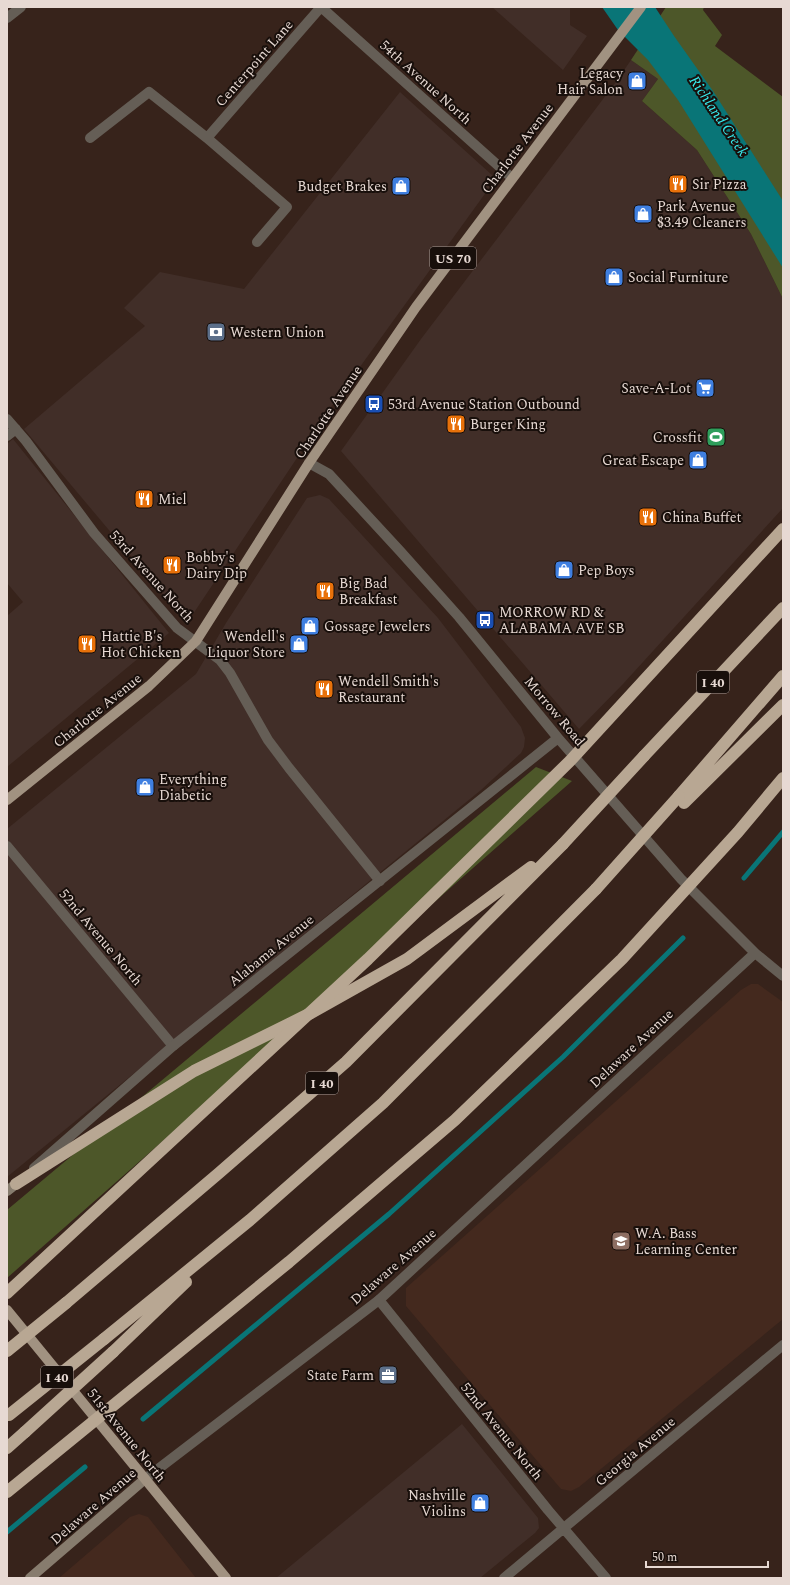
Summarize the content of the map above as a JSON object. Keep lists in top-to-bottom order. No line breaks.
{"streets":{"highway":["I 40"],"main road":["Charlotte Avenue","US 70","Delaware Avenue","51st Avenue North"],"street":["Centerpoint Lane","54th Avenue North","53rd Avenue North","Morrow Road","52nd Avenue North","Alabama Avenue","Georgia Avenue"]},"crossings":[["Centerpoint Lane","54th Avenue North"],["54th Avenue North","Charlotte Avenue"],["Charlotte Avenue","53rd Avenue North"],["Charlotte Avenue","Morrow Road"],["53rd Avenue North","Alabama Avenue"],["Morrow Road","Alabama Avenue"],["Morrow Road","Delaware Avenue"],["52nd Avenue North","Alabama Avenue"],["52nd Avenue North","Delaware Avenue"],["52nd Avenue North","Georgia Avenue"],["Delaware Avenue","51st Avenue North"]],"water":["Richland Creek"],"places":{"shop":["Legacy Hair Salon","Budget Brakes","Park Avenue $3.49 Cleaners","Social Furniture","Great Escape","Pep Boys","Gossage Jewelers","Wendell's Liquor Store","Everything Diabetic","Nashville Violins"],"restaurant":["Sir Pizza","Burger King","Miel","China Buffet","Bobby's Dairy Dip","Big Bad Breakfast","Hattie B's Hot Chicken","Wendell Smith's Restaurant"],"bank":["Western Union"],"supermarket":["Save-A-Lot"],"bus stop":["53rd Avenue Station Outbound","MORROW RD & ALABAMA AVE SB"],"sports":["Crossfit"],"school or university":["W.A. Bass Learning Center"],"office":["State Farm"]},"scale_bar":"50 m"}
